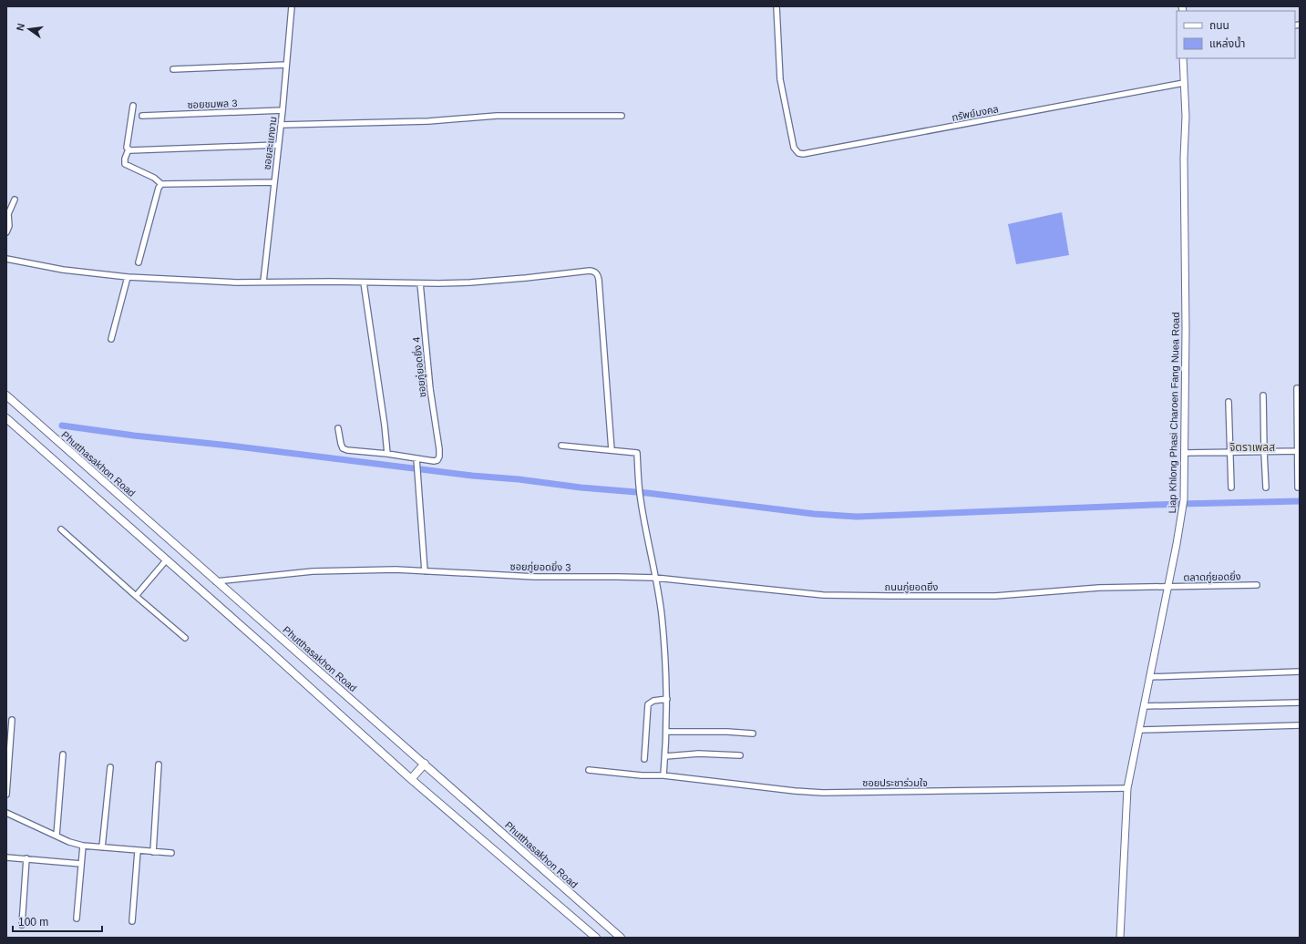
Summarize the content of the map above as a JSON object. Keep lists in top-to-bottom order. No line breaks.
{"streets":{"main road":["Liap Khlong Phasi Charoen Fang Nuea Road","Phutthasakhon Road"],"street":["ซอยชมพล 3","ทรัพย์มงคล","ซอยสะแกงาม","ซอยภู่ยอดยิ่ง 4","ซอยภู่ยอดยิ่ง 3","ตลาดภู่ยอดยิ่ง","ถนนภู่ยอดยิ่ง","ซอยประชาร่วมใจ"]},"crossings":[["ซอยชมพล 3","ซอยสะแกงาม"],["ทรัพย์มงคล","Liap Khlong Phasi Charoen Fang Nuea Road"],["Liap Khlong Phasi Charoen Fang Nuea Road","ตลาดภู่ยอดยิ่ง"],["Liap Khlong Phasi Charoen Fang Nuea Road","ถนนภู่ยอดยิ่ง"],["Liap Khlong Phasi Charoen Fang Nuea Road","ซอยประชาร่วมใจ"],["Phutthasakhon Road","ซอยภู่ยอดยิ่ง 3"],["ซอยภู่ยอดยิ่ง 3","ถนนภู่ยอดยิ่ง"],["ตลาดภู่ยอดยิ่ง","ถนนภู่ยอดยิ่ง"]],"districts":["จิตราเพลส"],"legend":["ถนน","แหล่งน้ำ"],"scale_bar":"100 m","north":"left"}
